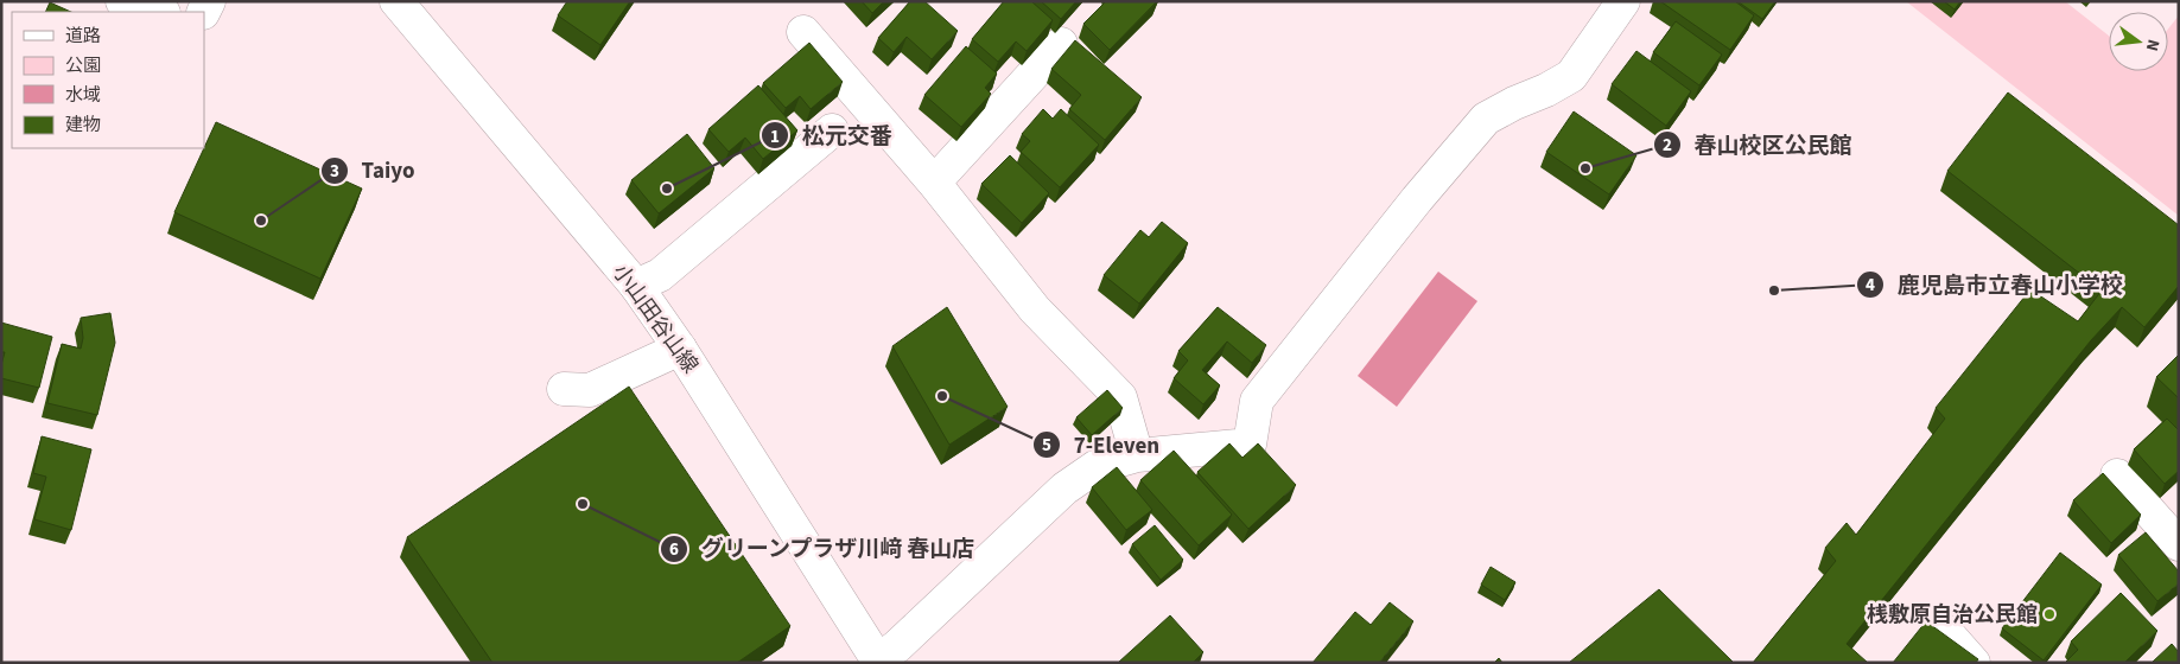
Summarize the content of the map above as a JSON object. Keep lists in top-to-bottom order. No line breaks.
{"streets":{"street":["小山田谷山線"]},"places":["春山校区公民館","松元交番","Taiyo","鹿児島市立春山小学校","7-Eleven","グリーンプラザ川﨑 春山店","桟敷原自治公民館"],"legend":["道路","公園","水域","建物"],"north":"right"}
